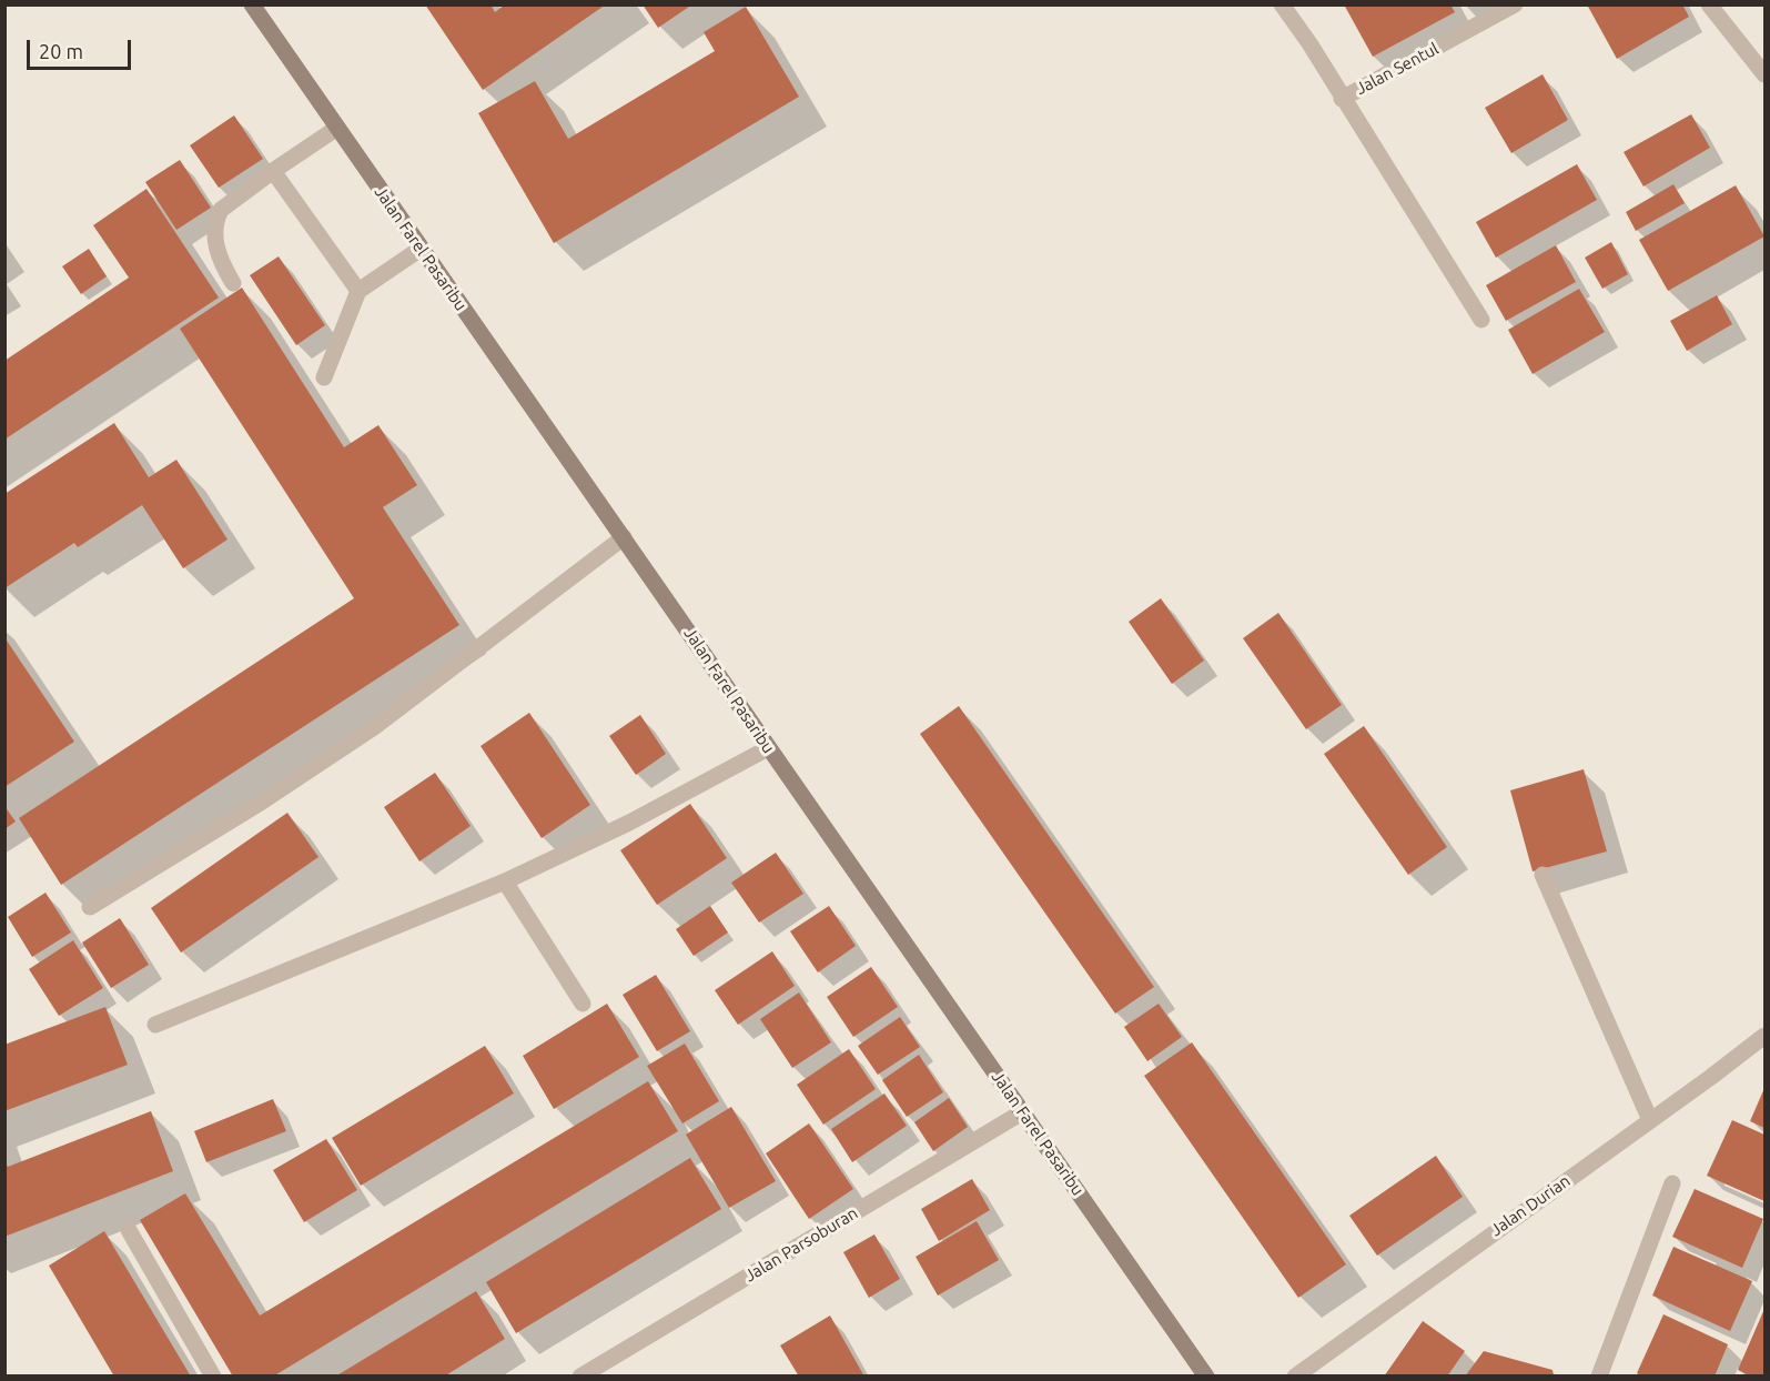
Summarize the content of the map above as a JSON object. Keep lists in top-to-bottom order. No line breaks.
{"streets":{"street":["Jalan Sentul","Jalan Farel Pasaribu","Jalan Durian","Jalan Parsoburan"]},"crossings":[["Jalan Farel Pasaribu","Jalan Parsoburan"]],"scale_bar":"20 m"}
